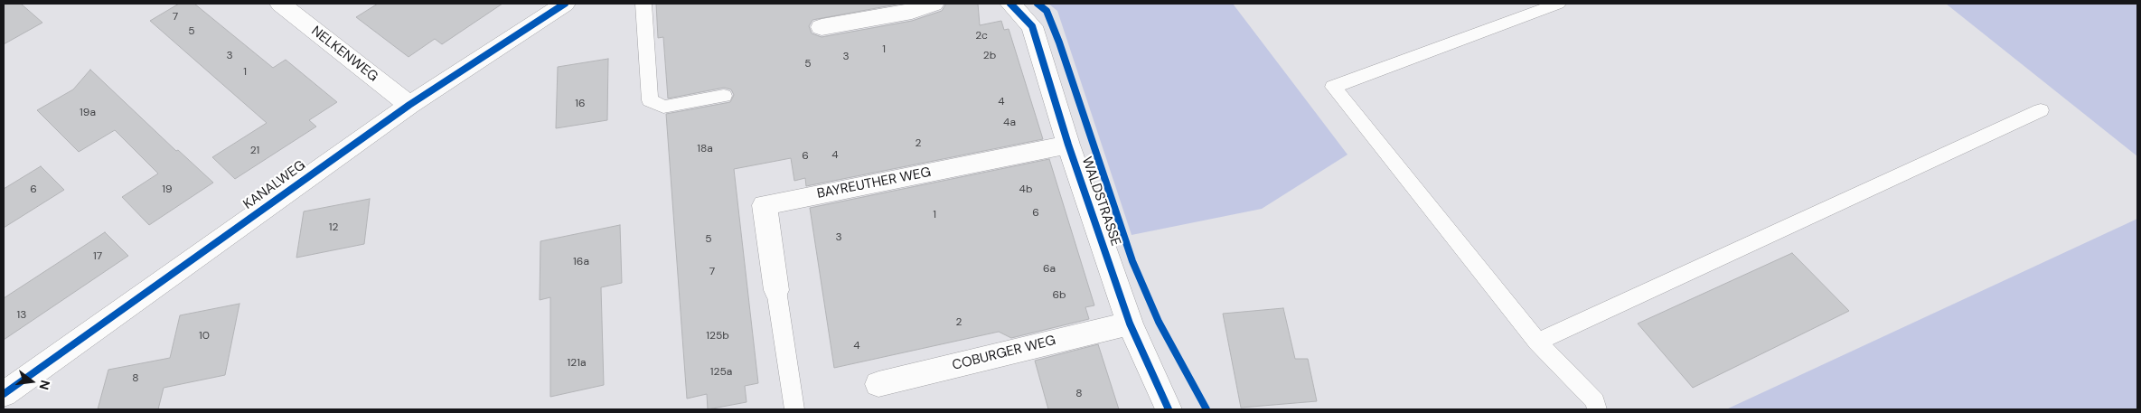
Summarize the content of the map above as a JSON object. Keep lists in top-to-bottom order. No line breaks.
{"streets":{"street":["NELKENWEG","BAYREUTHER WEG","KANALWEG","WALDSTRASSE","COBURGER WEG"]},"crossings":[["NELKENWEG","KANALWEG"],["BAYREUTHER WEG","WALDSTRASSE"],["WALDSTRASSE","COBURGER WEG"]],"house_numbers":["7","5","2c","1","3","2b","3","5","1","4","16","19a","4a","2","18a","21","4","6","6","19","4b","6","1","12","3","5","17","16a","6a","7","6b","13","2","10","125b","4","121a","125a","8","8"],"north":"right"}
